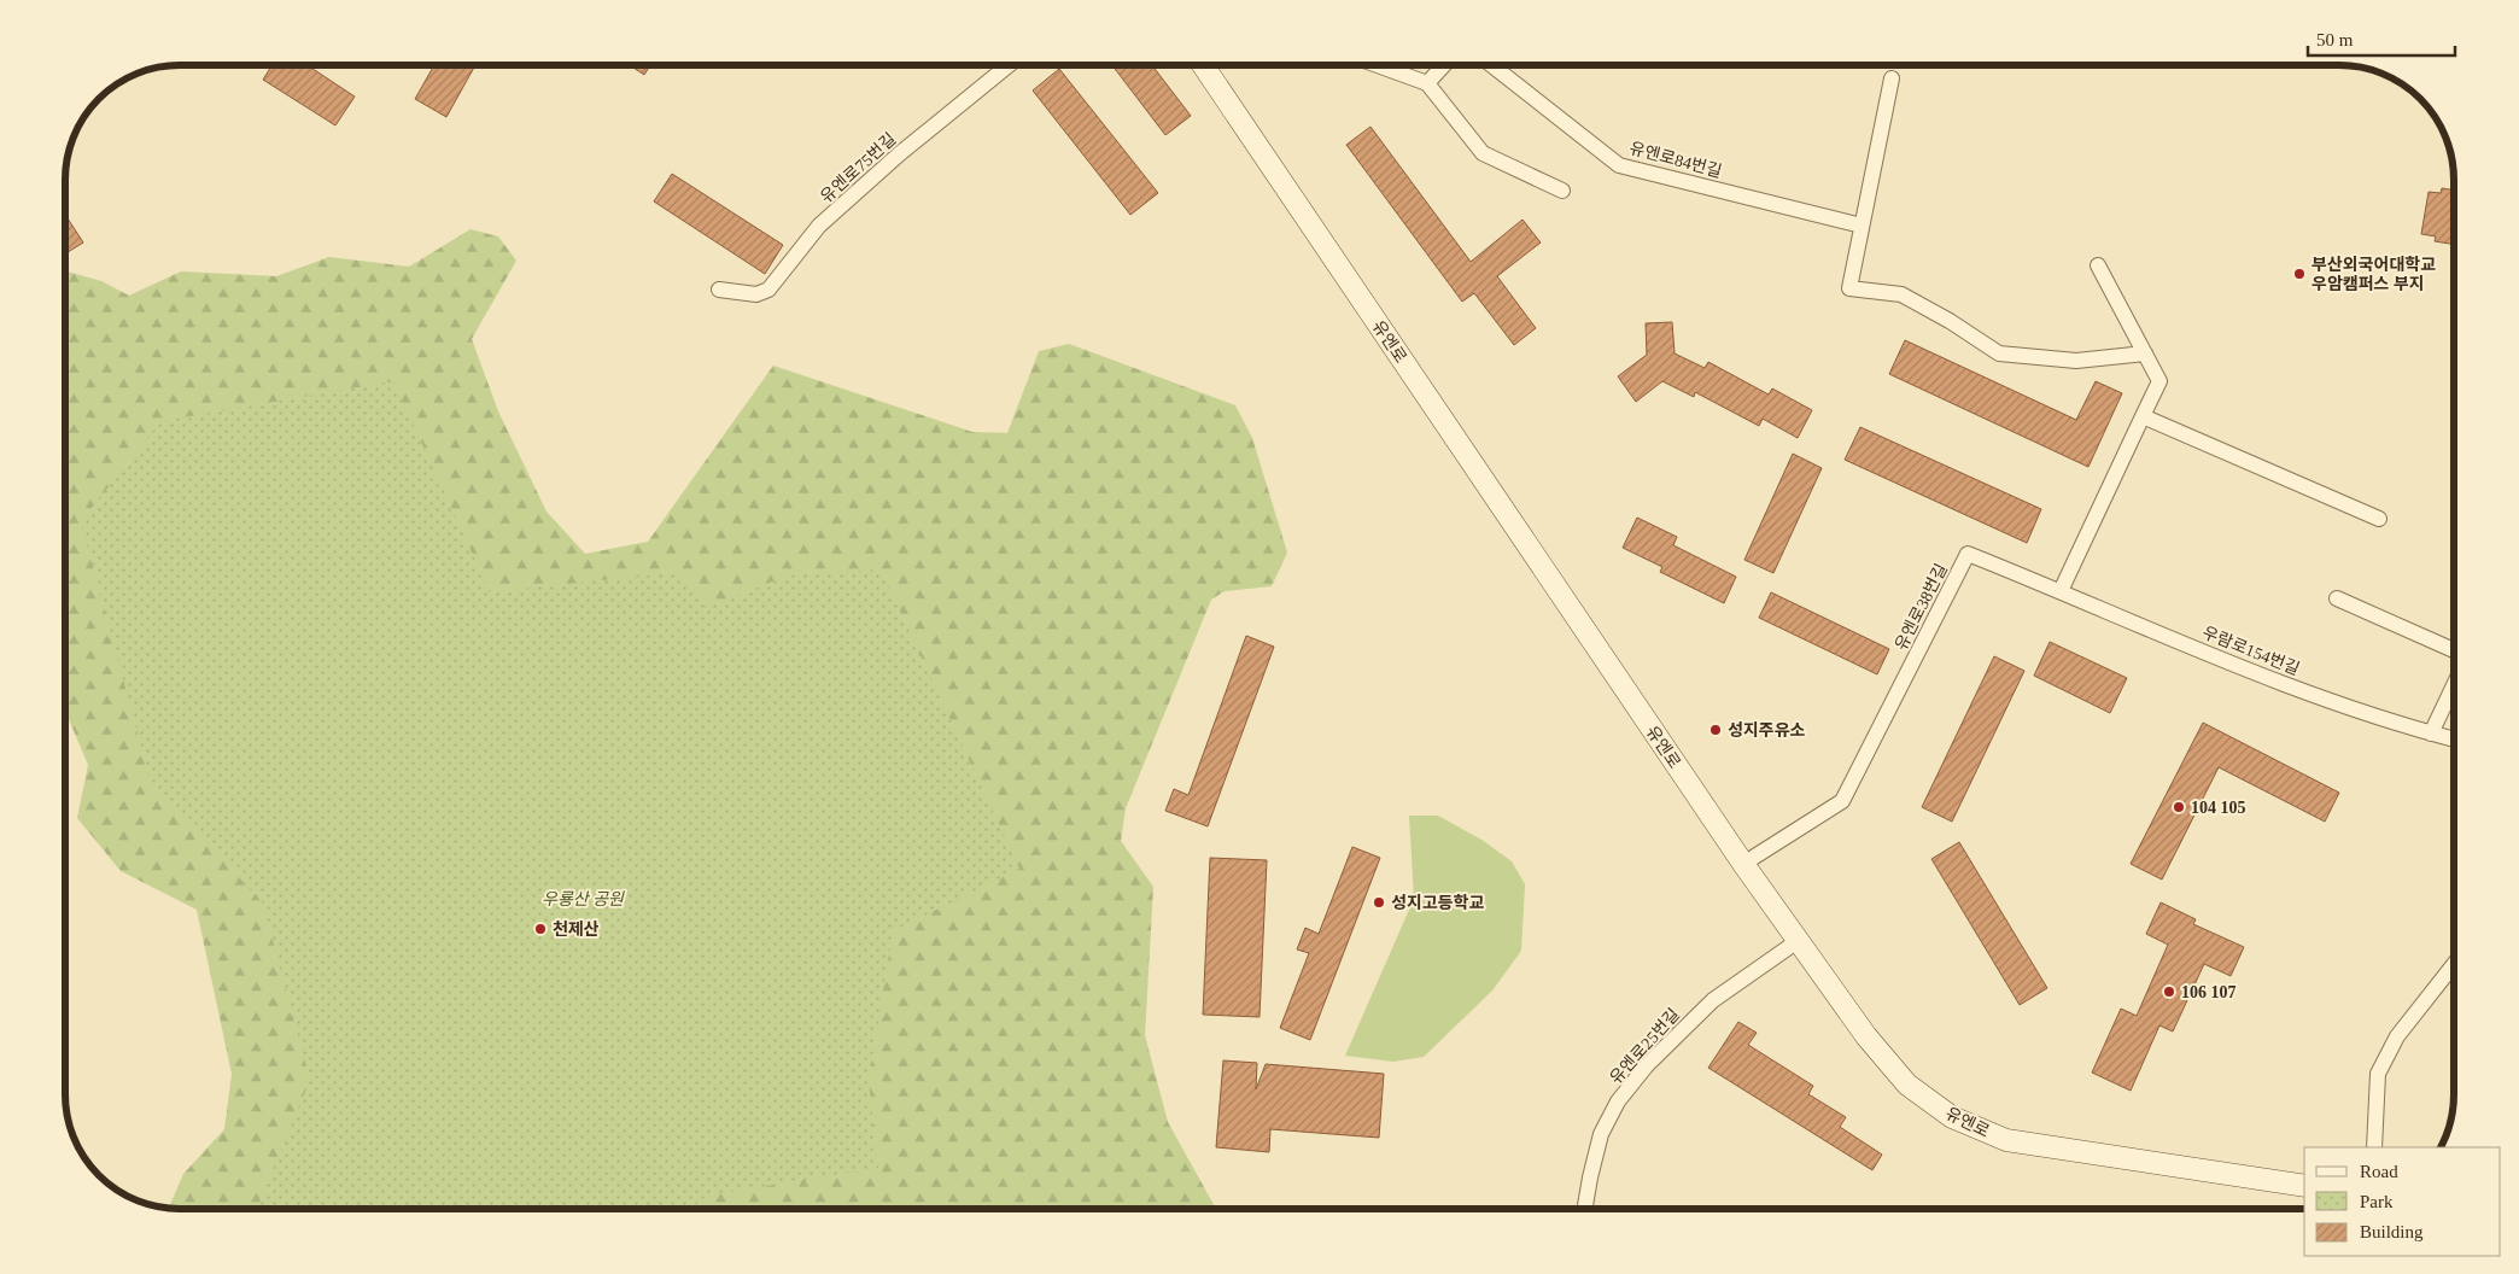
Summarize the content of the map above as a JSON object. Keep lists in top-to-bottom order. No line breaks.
{"streets":{"main road":["유엔로"],"street":["유엔로84번길","유엔로75번길","유엔로38번길","우람로154번길","유엔로25번길"]},"crossings":[["유엔로","유엔로38번길"],["유엔로","유엔로25번길"],["유엔로38번길","우람로154번길"]],"parks":["우룡산 공원"],"places":["부산외국어대학교 우암캠퍼스 부지","성지주유소","104 105","성지고등학교","천제산","106 107"],"legend":["Road","Park","Building"],"scale_bar":"50 m"}
